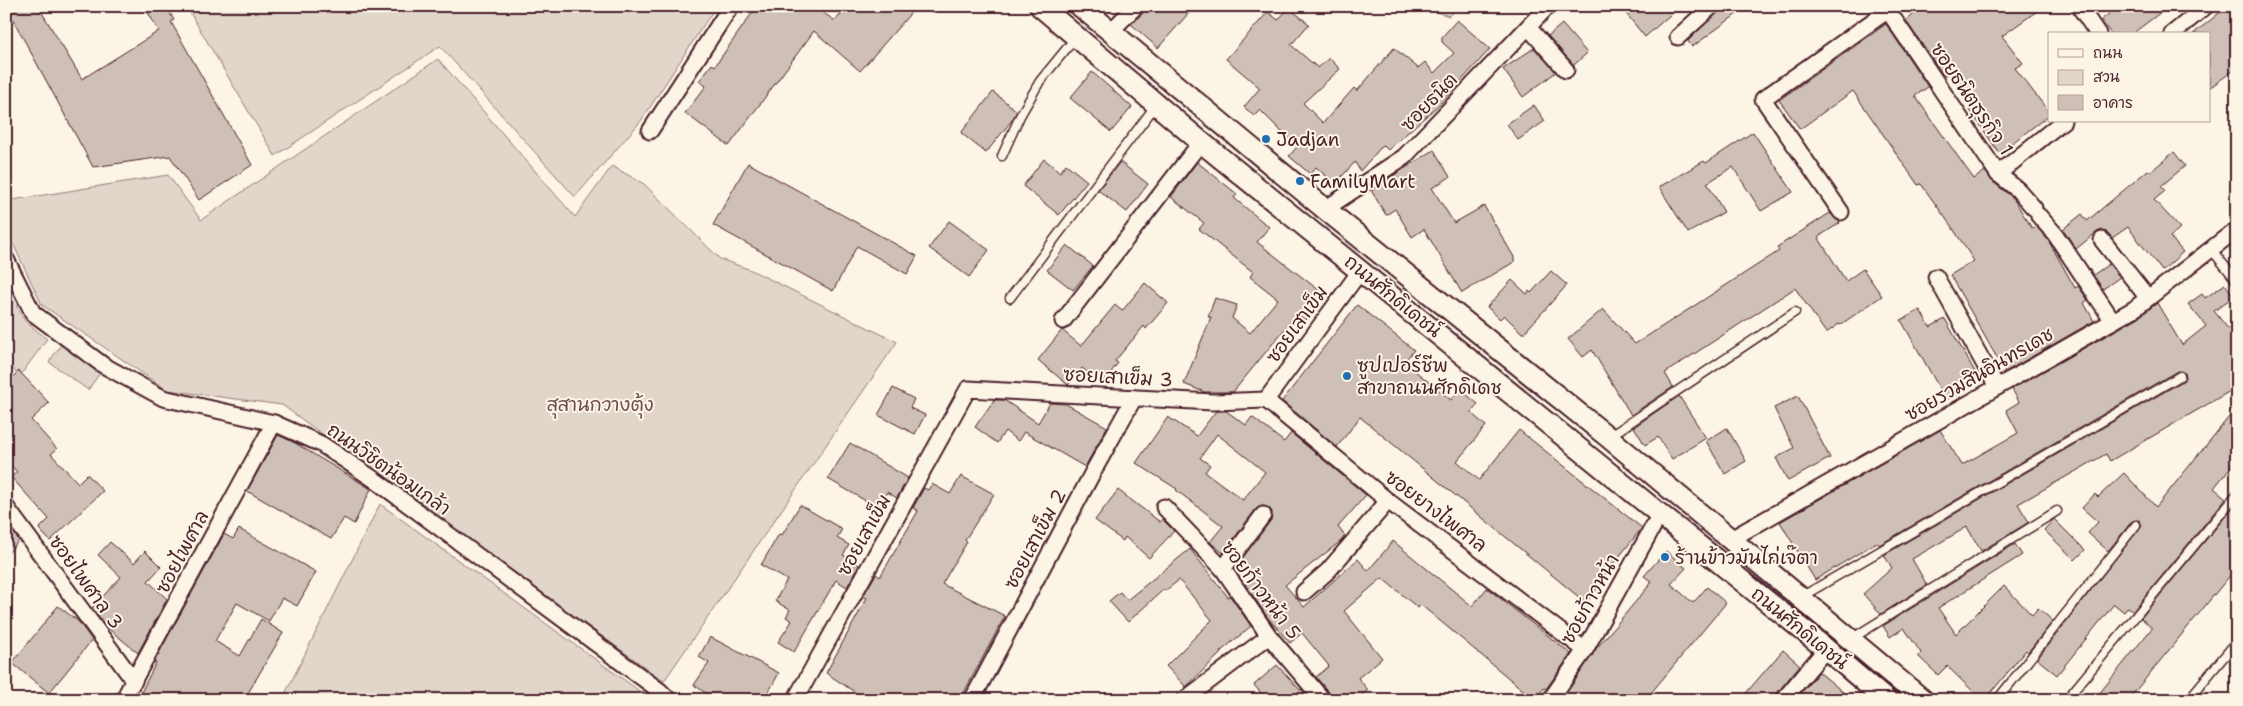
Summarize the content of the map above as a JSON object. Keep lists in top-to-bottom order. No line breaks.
{"streets":{"main road":["ถนนศักดิเดชน์"],"street":["ซอยธนิตธุรกิจ 1","ซอยธนิต","ซอยเสาเข็ม","ซอยรวมสินอินทรเดช","ซอยเสาเข็ม 3","ถนนวิชิตน้อมเกล้า","ซอยยางไพศาล","ซอยเสาเข็ม 2","ซอยไพศาล","ซอยไพศาล 3","ซอยก้าวหน้า 5","ซอยก้าวหน้า"]},"crossings":[["ซอยธนิตธุรกิจ 1","ซอยรวมสินอินทรเดช"],["ซอยธนิต","ถนนศักดิเดชน์"],["ถนนศักดิเดชน์","ซอยเสาเข็ม"],["ถนนศักดิเดชน์","ซอยรวมสินอินทรเดช"],["ถนนศักดิเดชน์","ซอยก้าวหน้า"],["ซอยเสาเข็ม","ซอยเสาเข็ม 3"],["ซอยเสาเข็ม","ซอยยางไพศาล"],["ซอยเสาเข็ม 3","ซอยยางไพศาล"],["ซอยเสาเข็ม 3","ซอยเสาเข็ม 2"],["ถนนวิชิตน้อมเกล้า","ซอยไพศาล"],["ซอยยางไพศาล","ซอยก้าวหน้า"],["ซอยไพศาล","ซอยไพศาล 3"]],"parks":["สุสานกวางตุ้ง"],"places":["Jadjan","FamilyMart","ซูปเปอร์ชีพ สาขาถนนศักดิเดช","ร้านข้าวมันไก่เจ๊ตา"],"legend":["ถนน","สวน","อาคาร"]}
